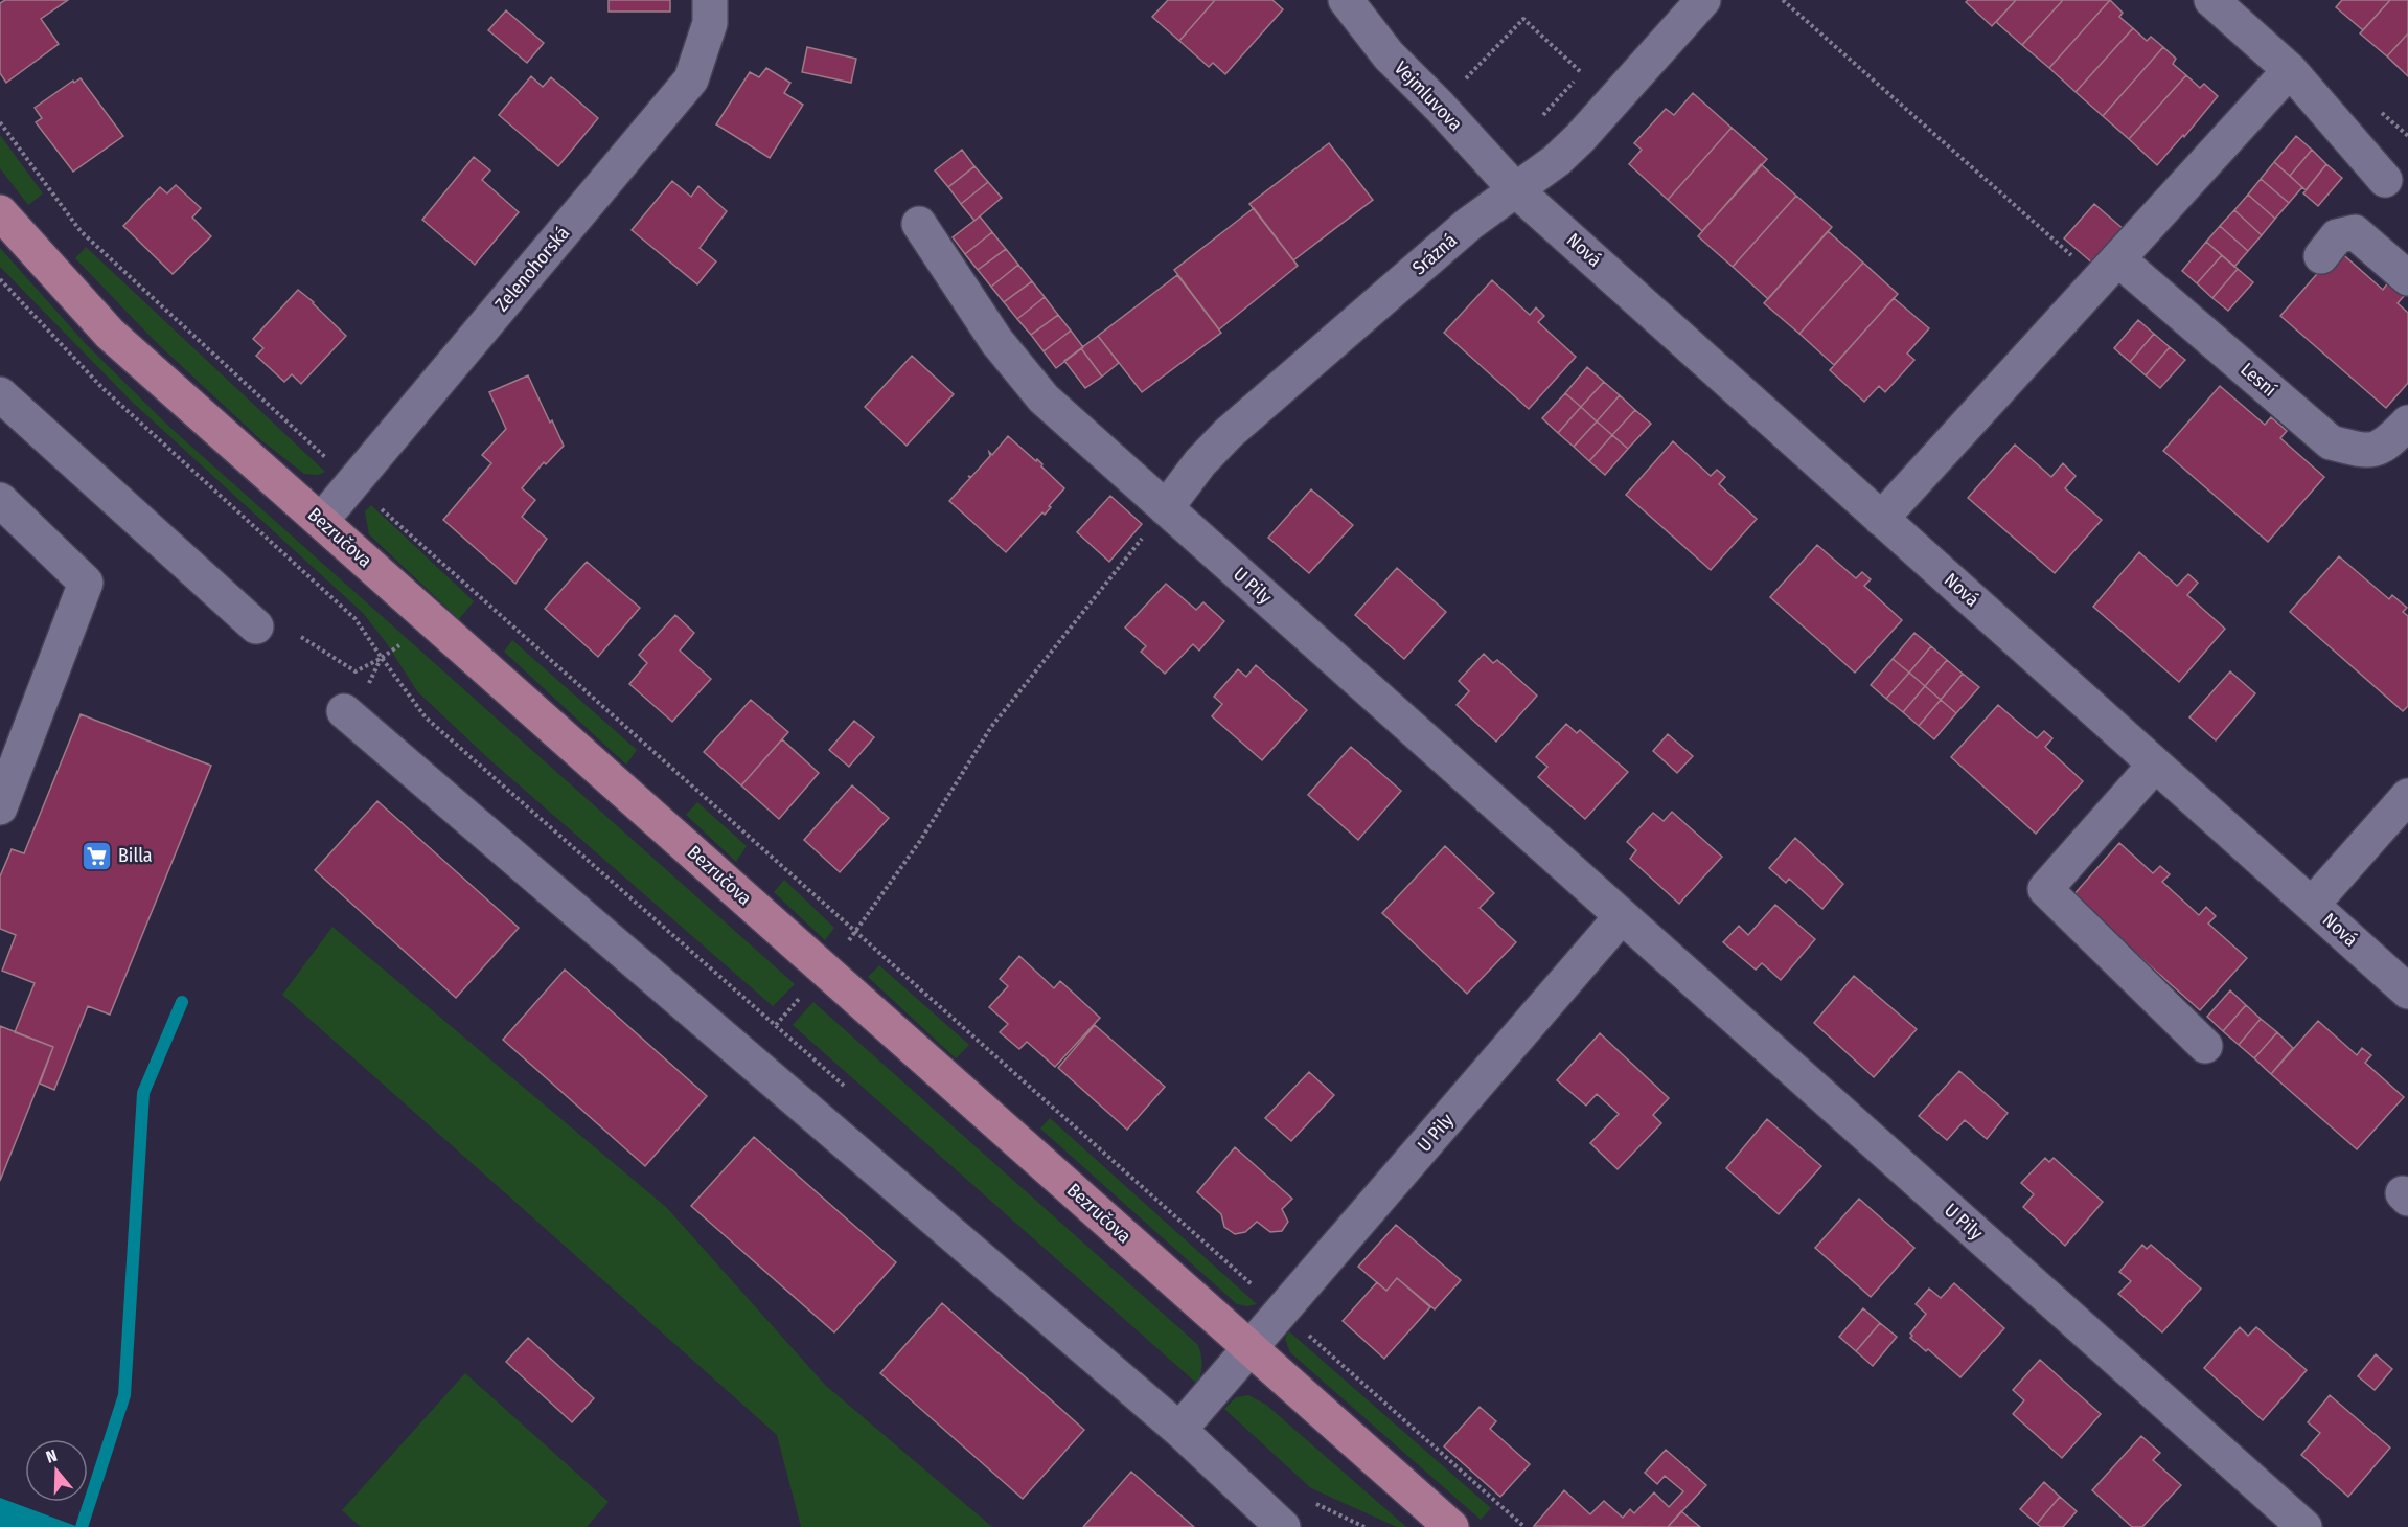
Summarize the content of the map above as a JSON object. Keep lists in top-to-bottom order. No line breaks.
{"streets":{"main road":["Bezručova"],"street":["Vejmluvova","Nová","Srázná","Zelenohorská","Lesní","U Pily"]},"crossings":[["Vejmluvova","Nová"],["Vejmluvova","Srázná"],["Nová","Srázná"],["Srázná","U Pily"],["Zelenohorská","Bezručova"],["Bezručova","U Pily"]],"places":{"supermarket":["Billa"]},"north":"top"}
